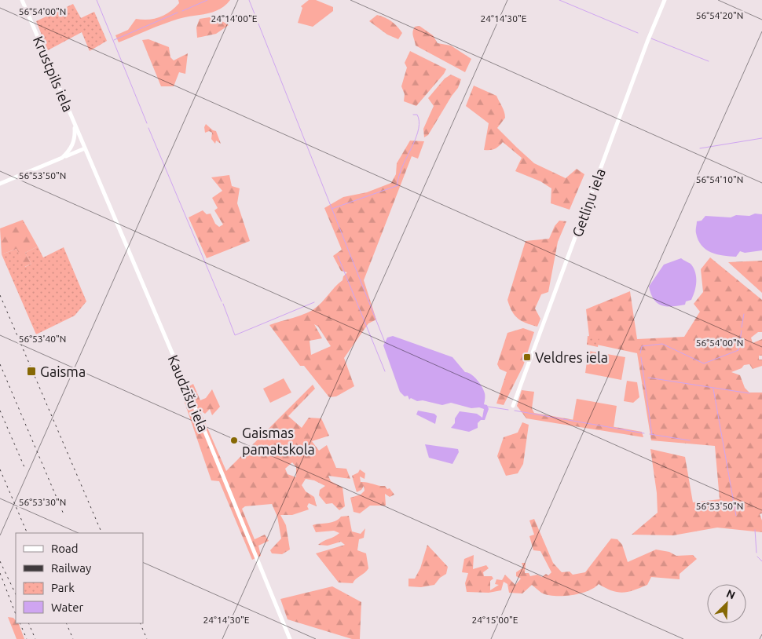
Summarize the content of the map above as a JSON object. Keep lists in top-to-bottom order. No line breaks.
{"streets":{"street":["Krustpils iela","Getliņu iela","Kaudzīšu iela"]},"crossings":[["Krustpils iela","Kaudzīšu iela"]],"places":{"transit":["Veldres iela","Gaisma"],"other":["Gaismas pamatskola"]},"legend":["Road","Railway","Park","Water"],"north":"top right","coordinates":["56°54'00\"N","56°54'20\"N","24°14'00\"E","24°14'30\"E","56°53'50\"N","56°54'10\"N","56°53'40\"N","56°53'30\"N","24°15'00\"E"]}
